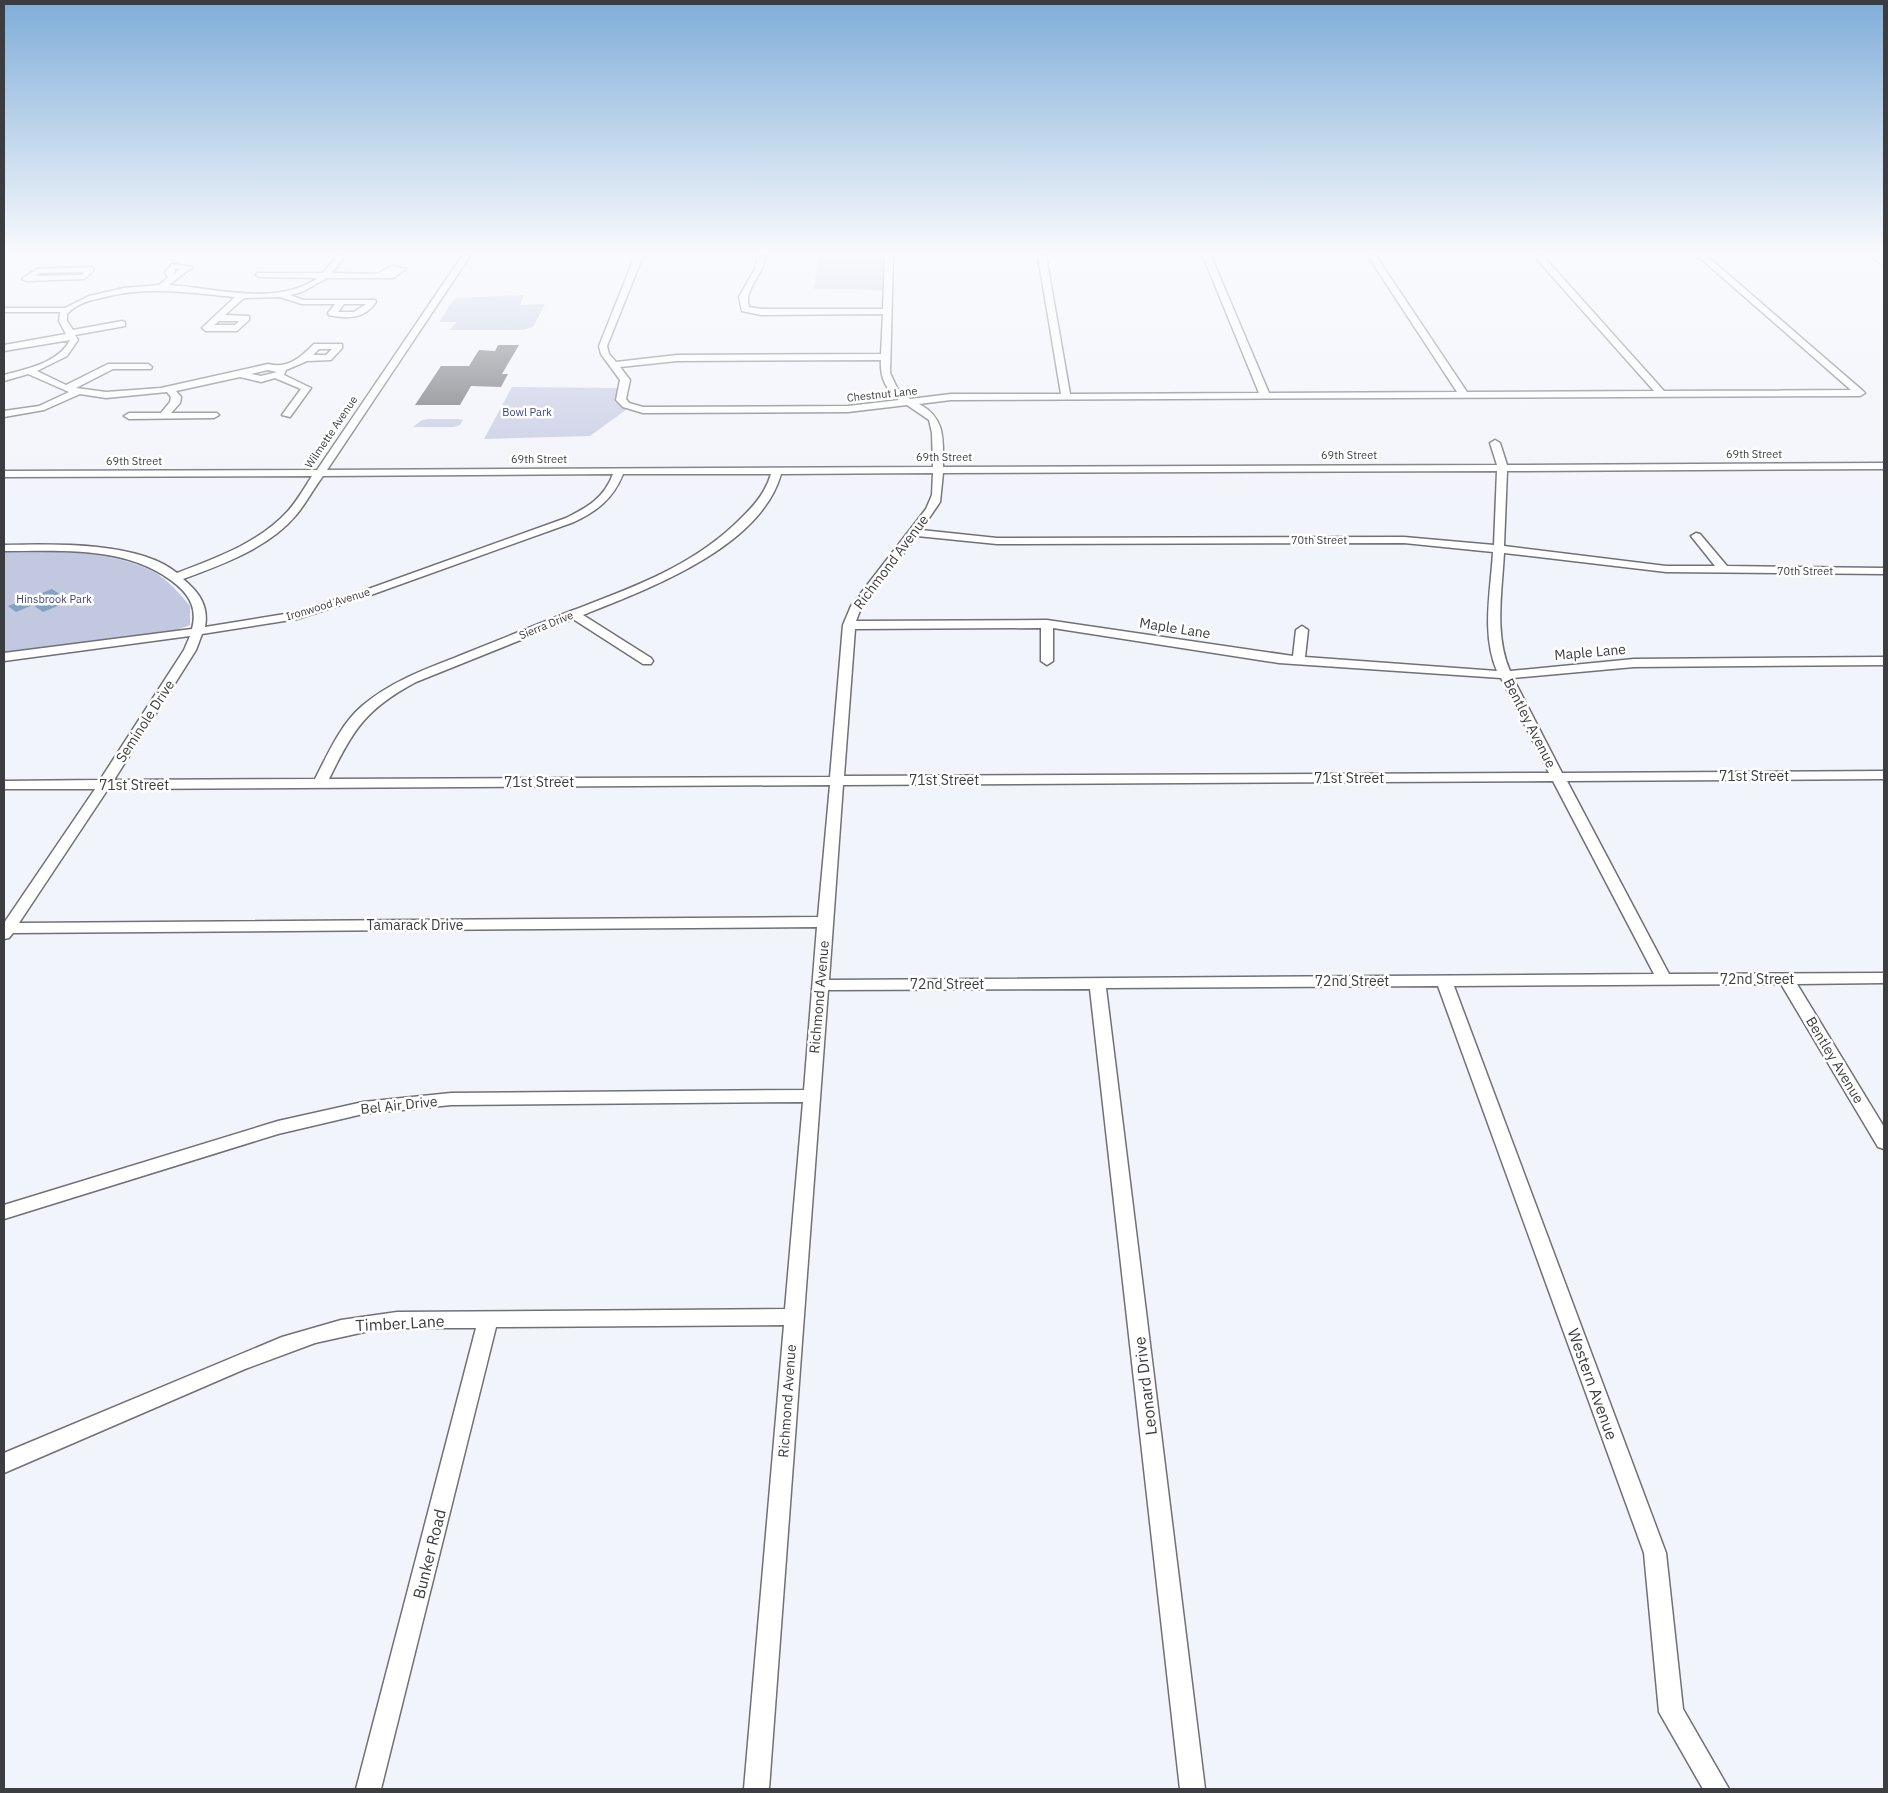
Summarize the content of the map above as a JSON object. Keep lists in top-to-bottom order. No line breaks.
{"streets":{"street":["Chestnut Lane","Wilmette Avenue","69th Street","70th Street","Richmond Avenue","Ironwood Avenue","Sierra Drive","Maple Lane","Seminole Drive","Bentley Avenue","71st Street","Tamarack Drive","72nd Street","Bel Air Drive","Timber Lane","Western Avenue","Leonard Drive","Bunker Road"]},"crossings":[["Chestnut Lane","Richmond Avenue"],["Wilmette Avenue","69th Street"],["69th Street","Richmond Avenue"],["69th Street","Ironwood Avenue"],["69th Street","Sierra Drive"],["69th Street","Bentley Avenue"],["70th Street","Richmond Avenue"],["70th Street","Bentley Avenue"],["Richmond Avenue","Maple Lane"],["Richmond Avenue","71st Street"],["Richmond Avenue","Tamarack Drive"],["Richmond Avenue","72nd Street"],["Richmond Avenue","Bel Air Drive"],["Richmond Avenue","Timber Lane"],["Ironwood Avenue","Seminole Drive"],["Sierra Drive","71st Street"],["Maple Lane","Bentley Avenue"],["Seminole Drive","71st Street"],["Seminole Drive","Tamarack Drive"],["Bentley Avenue","71st Street"],["Bentley Avenue","72nd Street"],["72nd Street","Western Avenue"],["72nd Street","Leonard Drive"],["Timber Lane","Bunker Road"]],"parks":["Bowl Park","Hinsbrook Park"]}
